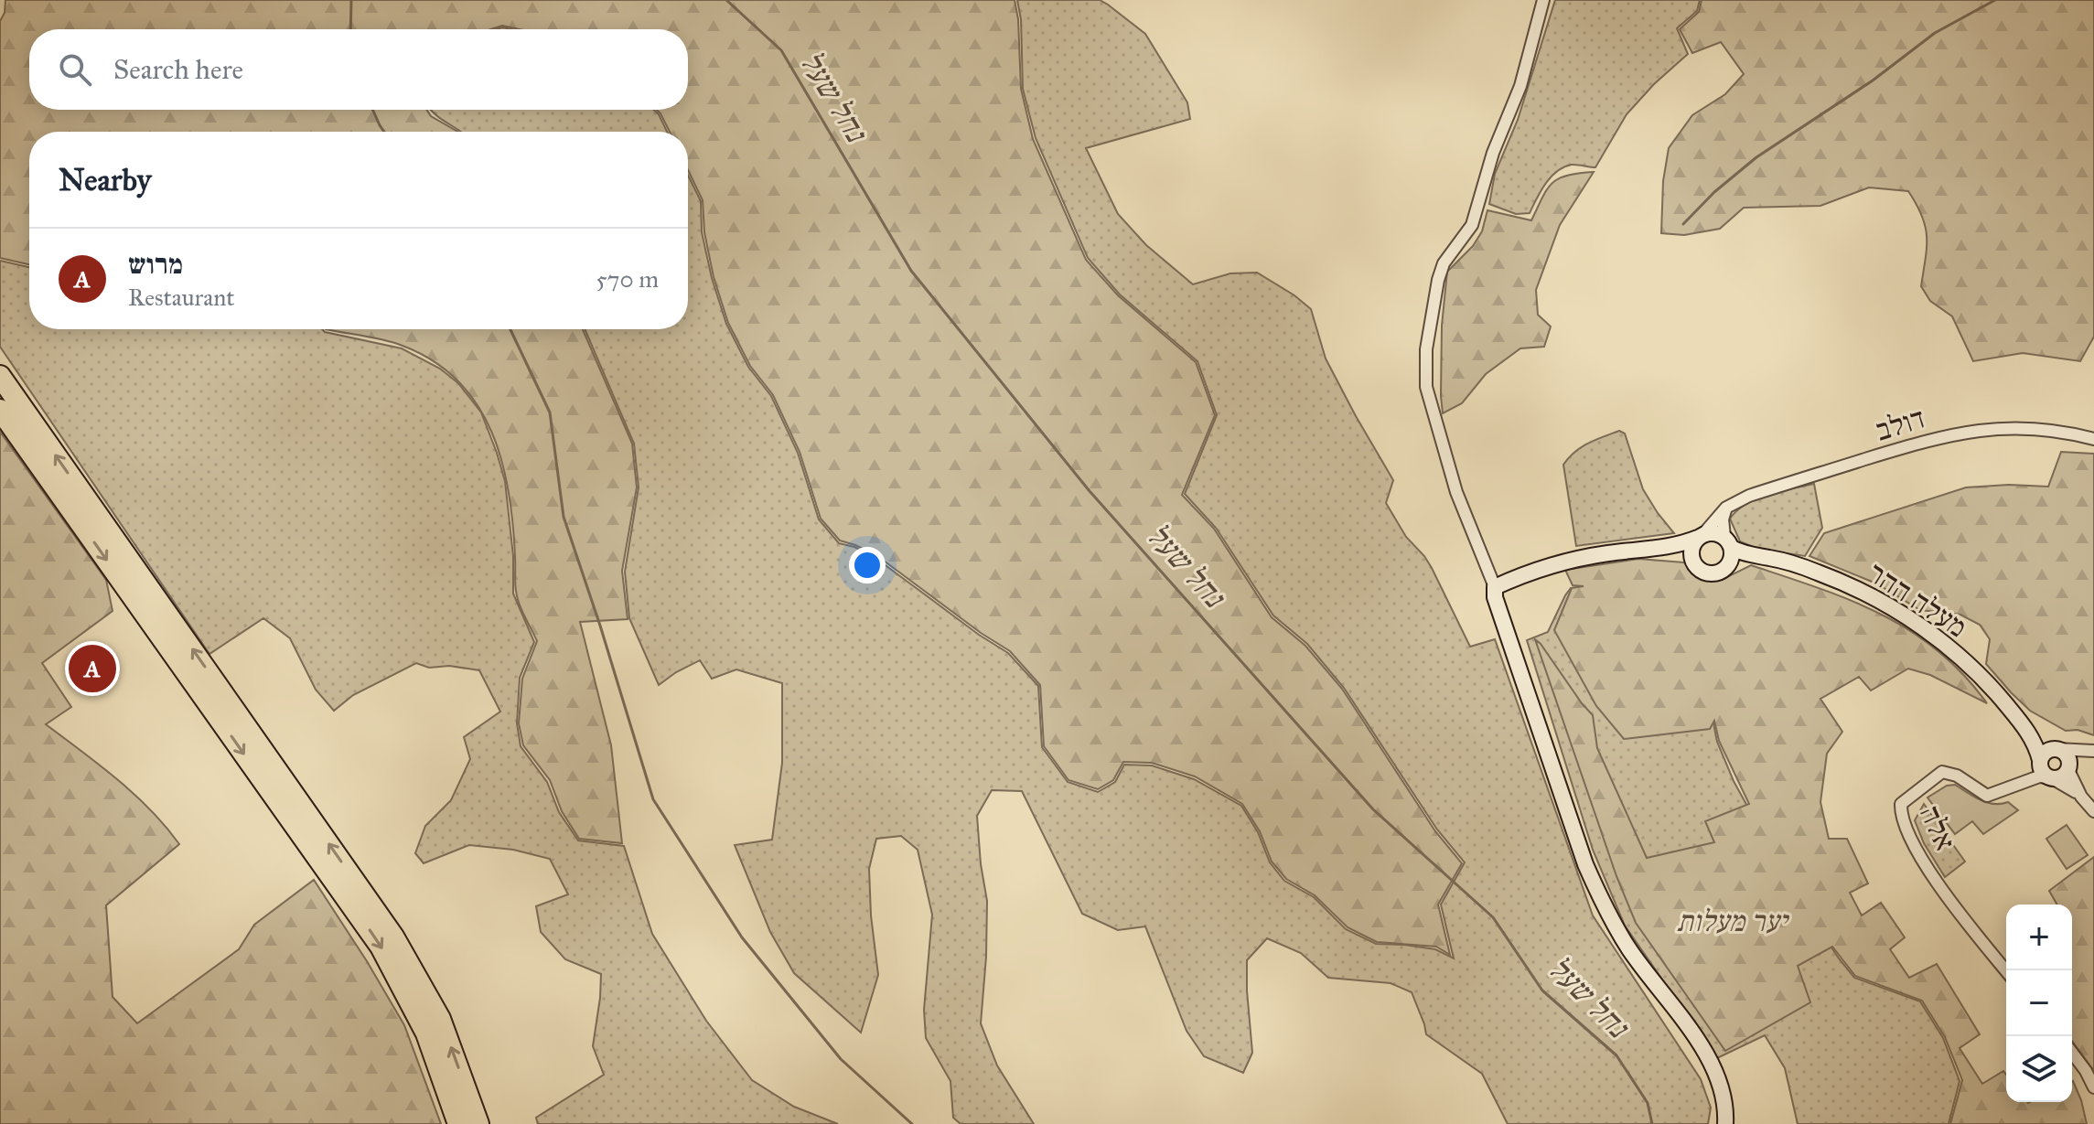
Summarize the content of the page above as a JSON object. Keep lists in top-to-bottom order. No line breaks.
{"streets":{"street":["דולב","מעלה ההר","אלה"]},"crossings":[["דולב","מעלה ההר"],["מעלה ההר","אלה"]],"water":["נחל שעל"],"parks":["יער מעלות"],"page":{"search":"Search here","heading":"Nearby","list":[{"mark":"A","name":"מרוש","note":"Restaurant","value":"570 m"}],"pins":"A","map_buttons":["+","−"]}}
